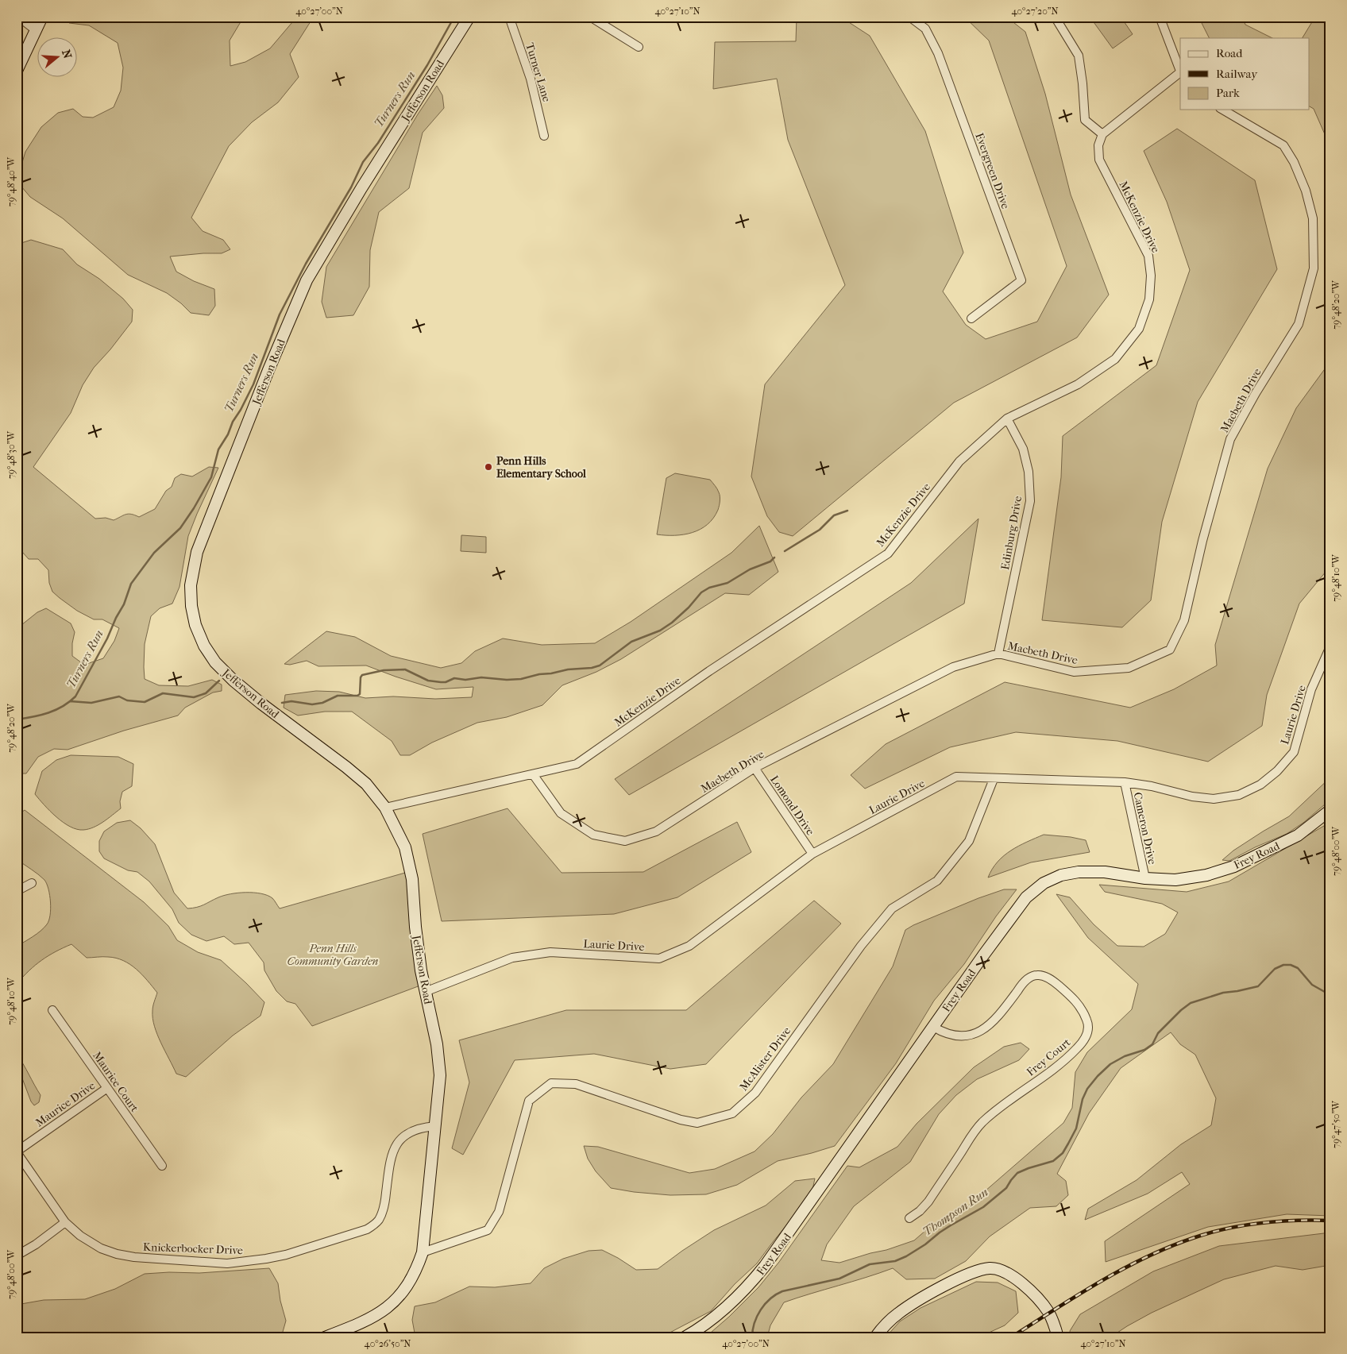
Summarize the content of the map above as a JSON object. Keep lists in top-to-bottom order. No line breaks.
{"streets":{"street":["Turner Lane","Jefferson Road","Evergreen Drive","McKenzie Drive","Macbeth Drive","Edinburg Drive","Laurie Drive","Lomond Drive","Cameron Drive","Frey Road","Frey Court","McAlister Drive","Maurice Court","Maurice Drive","Knickerbocker Drive"]},"crossings":[["Jefferson Road","McKenzie Drive"],["Jefferson Road","Laurie Drive"],["Jefferson Road","McAlister Drive"],["Jefferson Road","Knickerbocker Drive"],["McKenzie Drive","Macbeth Drive"],["McKenzie Drive","Edinburg Drive"],["Macbeth Drive","Edinburg Drive"],["Macbeth Drive","Lomond Drive"],["Laurie Drive","Lomond Drive"],["Laurie Drive","Cameron Drive"],["Laurie Drive","McAlister Drive"],["Cameron Drive","Frey Road"],["Frey Road","Frey Court"],["Maurice Court","Maurice Drive"],["Maurice Drive","Knickerbocker Drive"]],"water":["Turners Run","Thompson Run"],"parks":["Penn Hills Community Garden"],"places":["Penn Hills Elementary School"],"legend":["Road","Railway","Park"],"north":"right","coordinates":["40°27'00\"N","40°27'10\"N","40°27'20\"N","79°48'40\"W","79°48'20\"W","79°48'30\"W","79°48'10\"W","79°48'00\"W","79°47'50\"W","40°26'50\"N"]}
